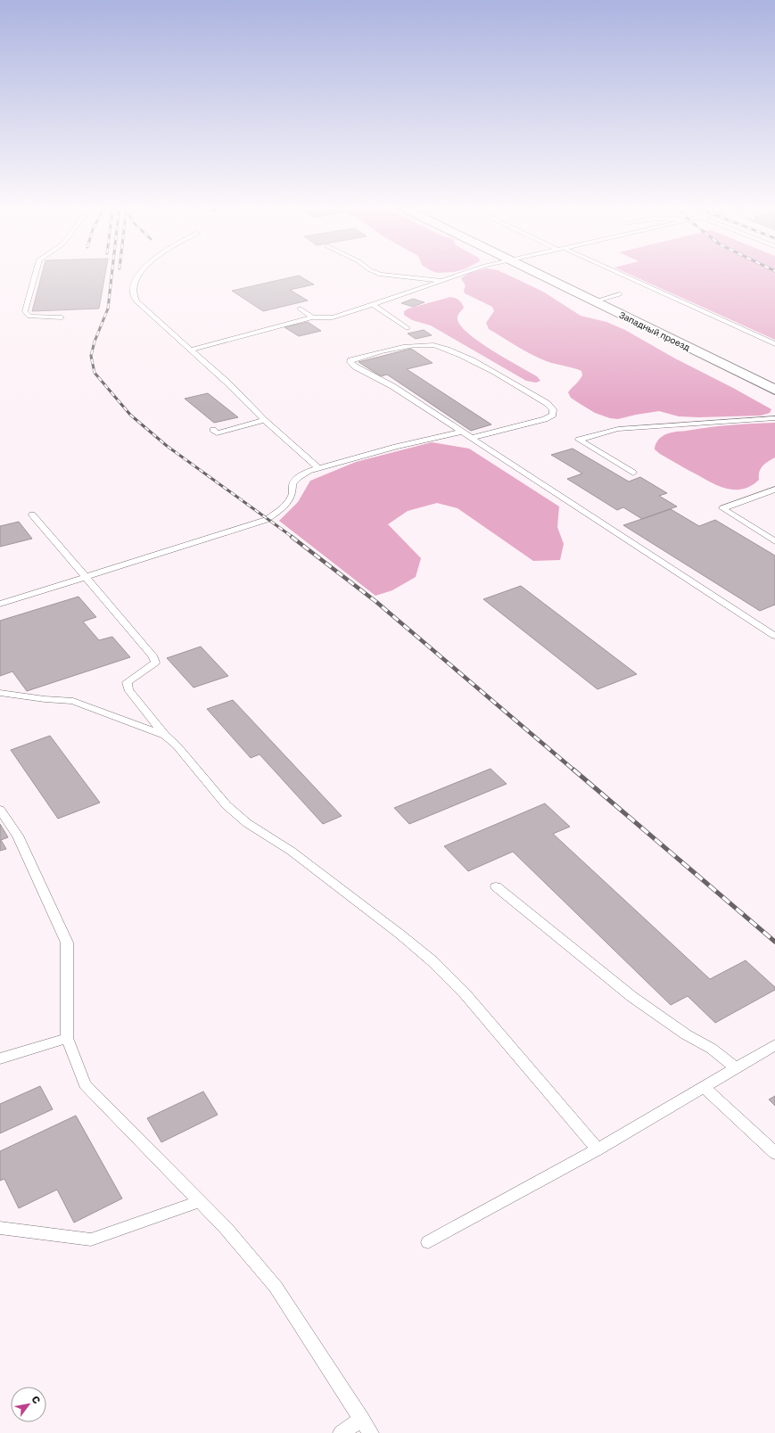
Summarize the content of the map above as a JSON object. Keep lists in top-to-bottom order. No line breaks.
{"streets":{"main road":["Западный проезд"]},"north":"top right"}
